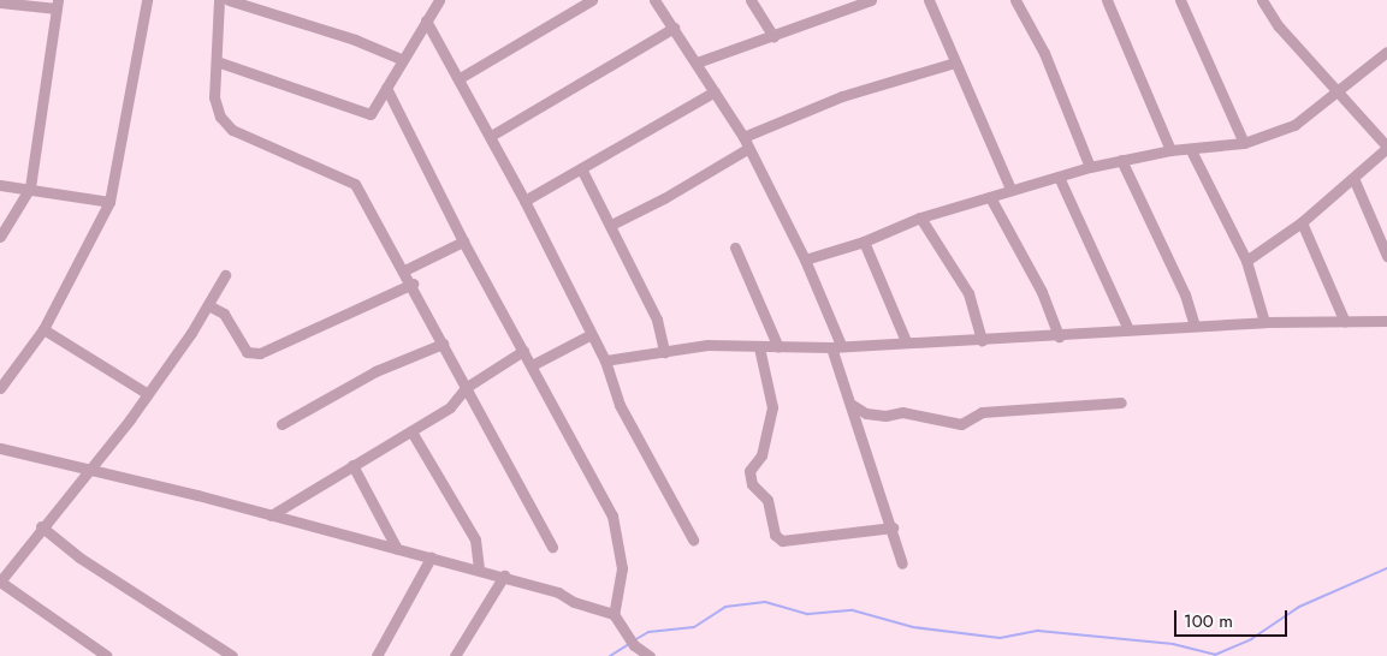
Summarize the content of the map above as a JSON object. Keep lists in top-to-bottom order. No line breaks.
{"scale_bar":"100 m"}
